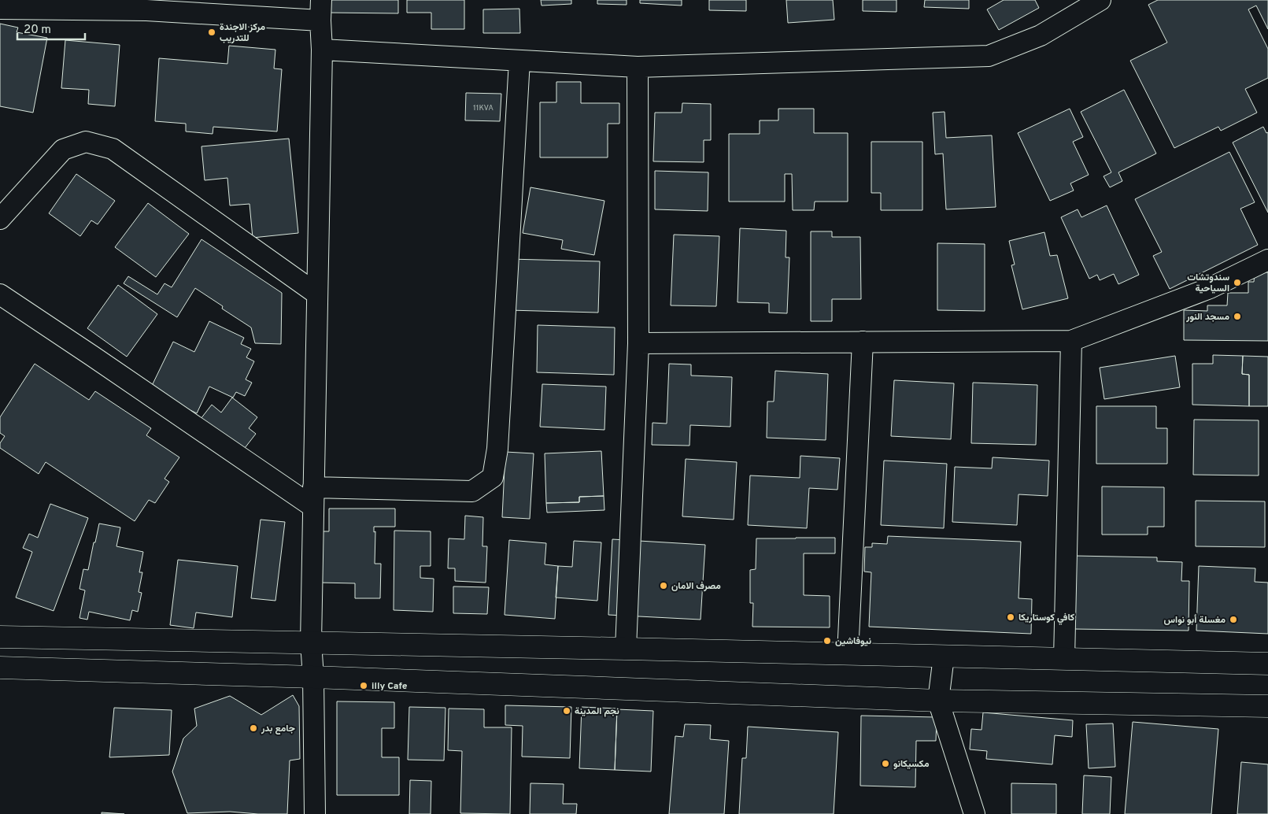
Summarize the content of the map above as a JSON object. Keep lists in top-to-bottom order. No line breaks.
{"places":["مركز الاجندة للتدريب","سندوتشات السياحية","مسجد النور","مصرف الامان","كافي كوستاريكا","مغسلة أبو نواس","نيوفاشين","illy Cafe","نجم المدينة","جامع بدر","مكسيكانو"],"house_numbers":["11KVA"],"scale_bar":"20 m"}
